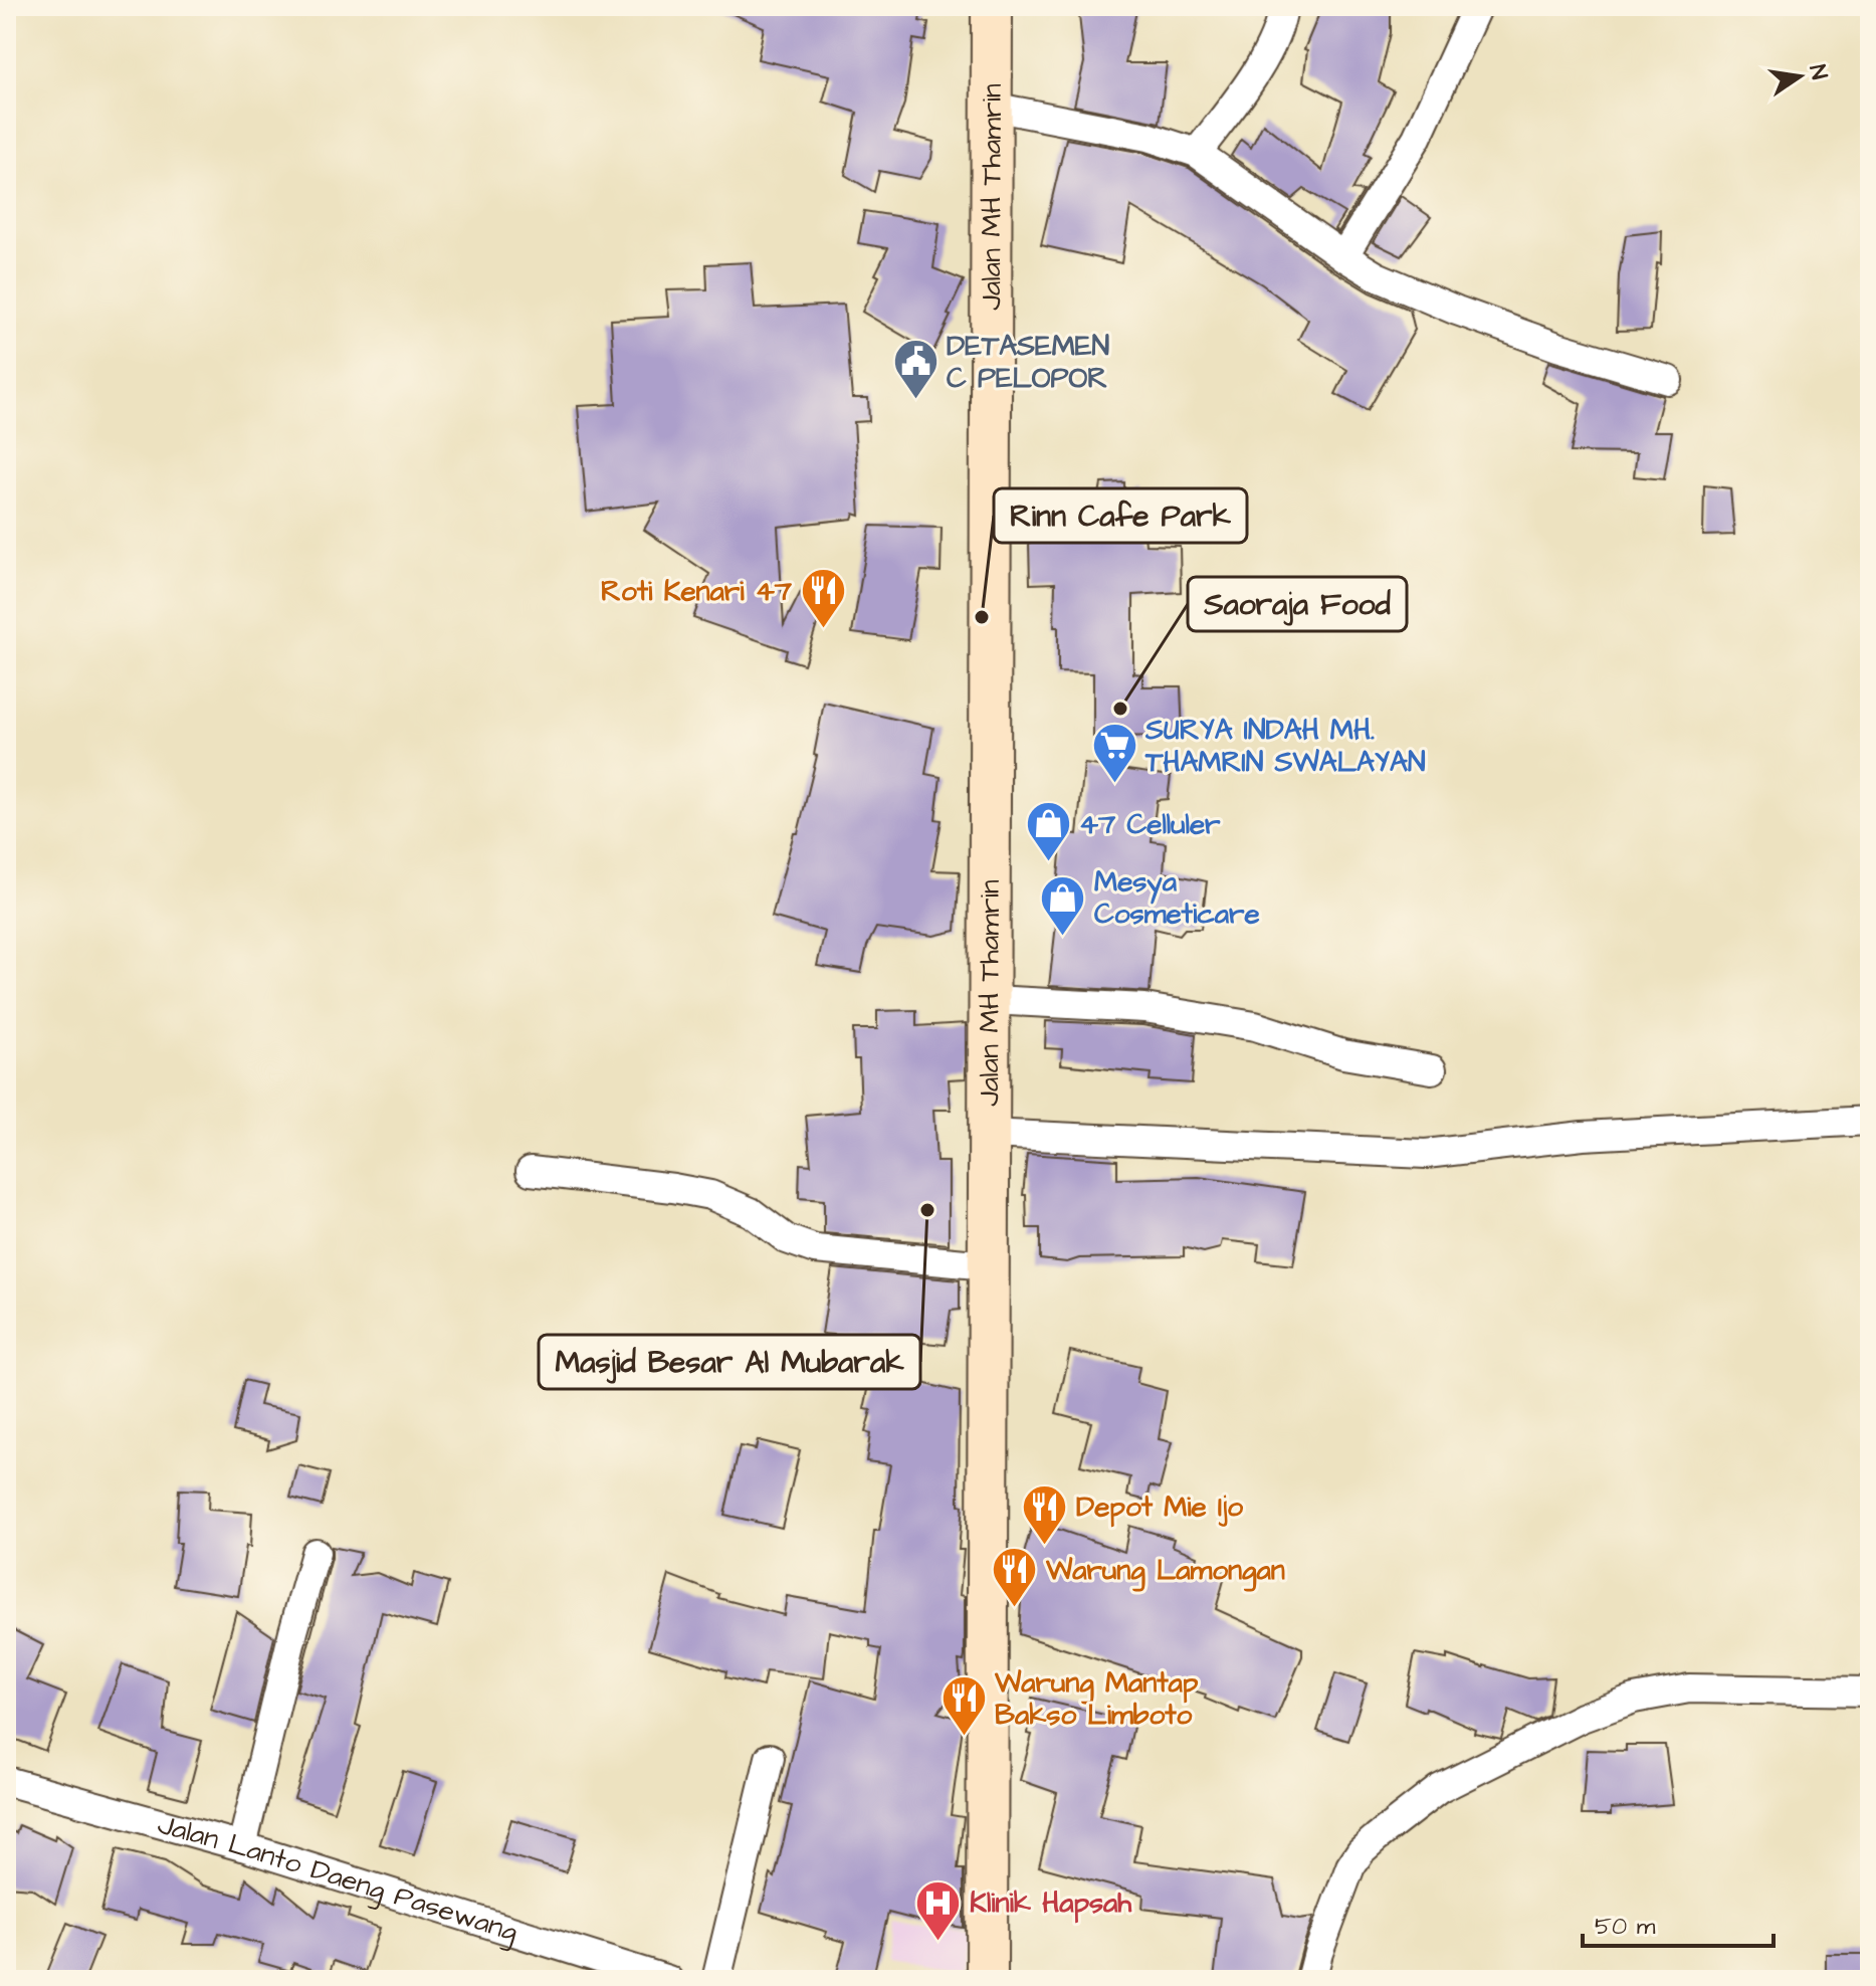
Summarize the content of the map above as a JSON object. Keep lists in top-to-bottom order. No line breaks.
{"streets":{"main road":["Jalan MH Thamrin"],"street":["Jalan Lanto Daeng Pasewang"]},"places":{"public building":["DETASEMEN C PELOPOR"],"other":["Rinn Cafe Park","Saoraja Food","Masjid Besar Al Mubarak"],"restaurant":["Roti Kenari 47","Depot Mie Ijo","Warung Lamongan","Warung Mantap Bakso Limboto"],"supermarket":["SURYA INDAH MH. THAMRIN SWALAYAN"],"shop":["47 Celluler","Mesya Cosmeticare"],"hospital":["Klinik Hapsah"]},"scale_bar":"50 m","north":"right"}
